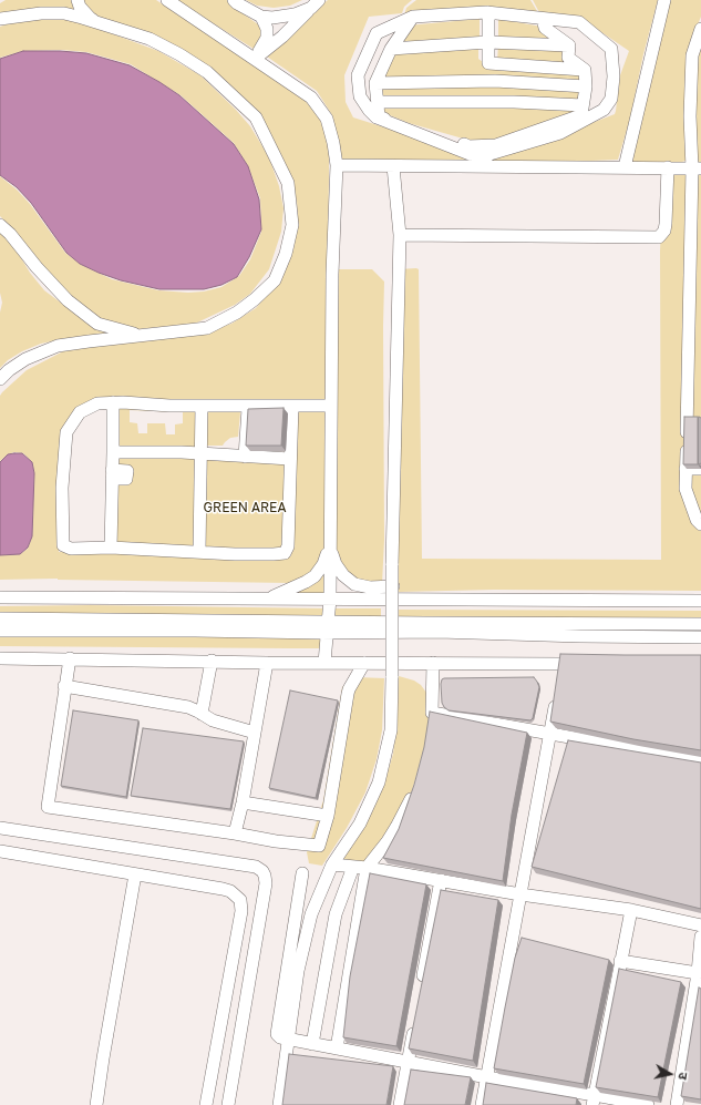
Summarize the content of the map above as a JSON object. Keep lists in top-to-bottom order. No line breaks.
{"parks":["GREEN AREA"],"north":"right"}
